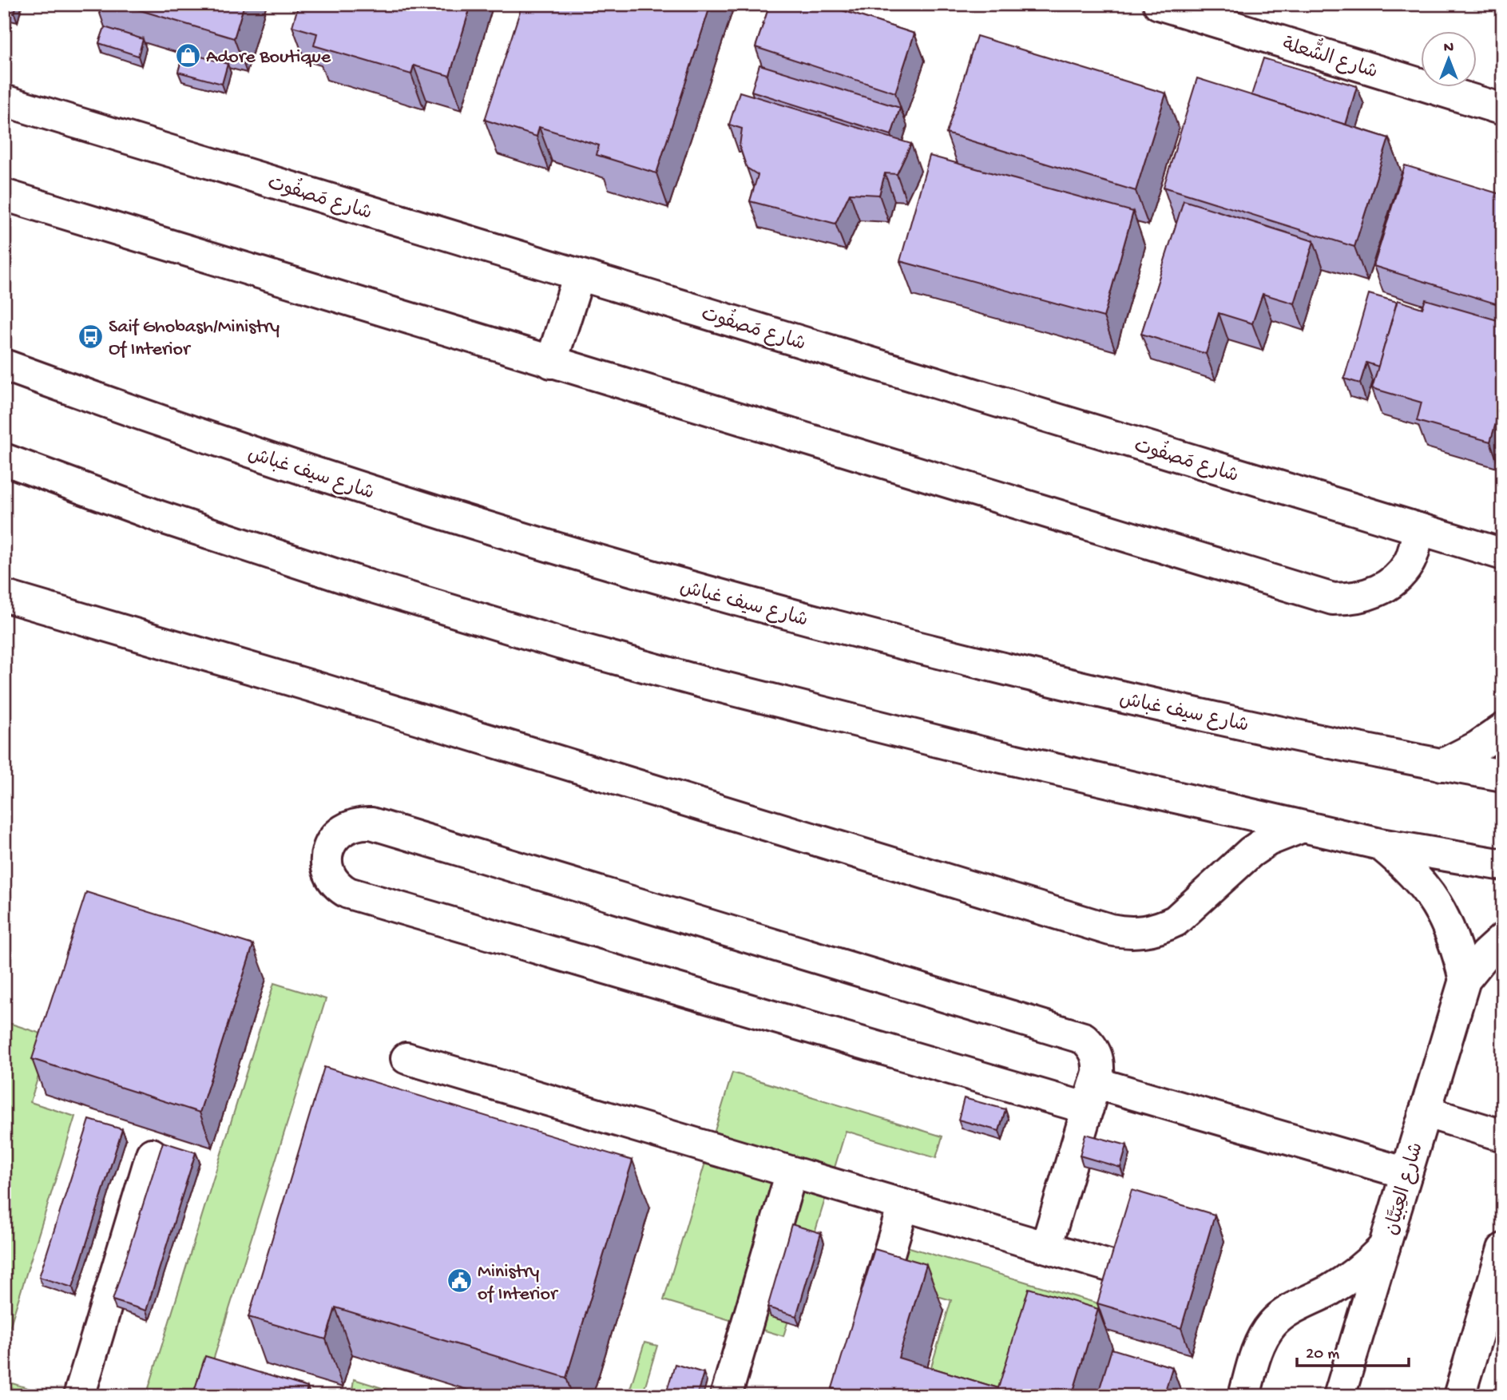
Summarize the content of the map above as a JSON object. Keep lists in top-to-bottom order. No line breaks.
{"streets":{"street":["شارع الشُّعلة","شارع مَصفُوت","شارع سيف غباش","شارع العِبَيَّان"]},"places":{"shop":["Adore Boutique"],"bus stop":["Saif Ghobash/Ministry Of Interior"],"public building":["Ministry of Interior"]},"scale_bar":"20 m","north":"top"}
